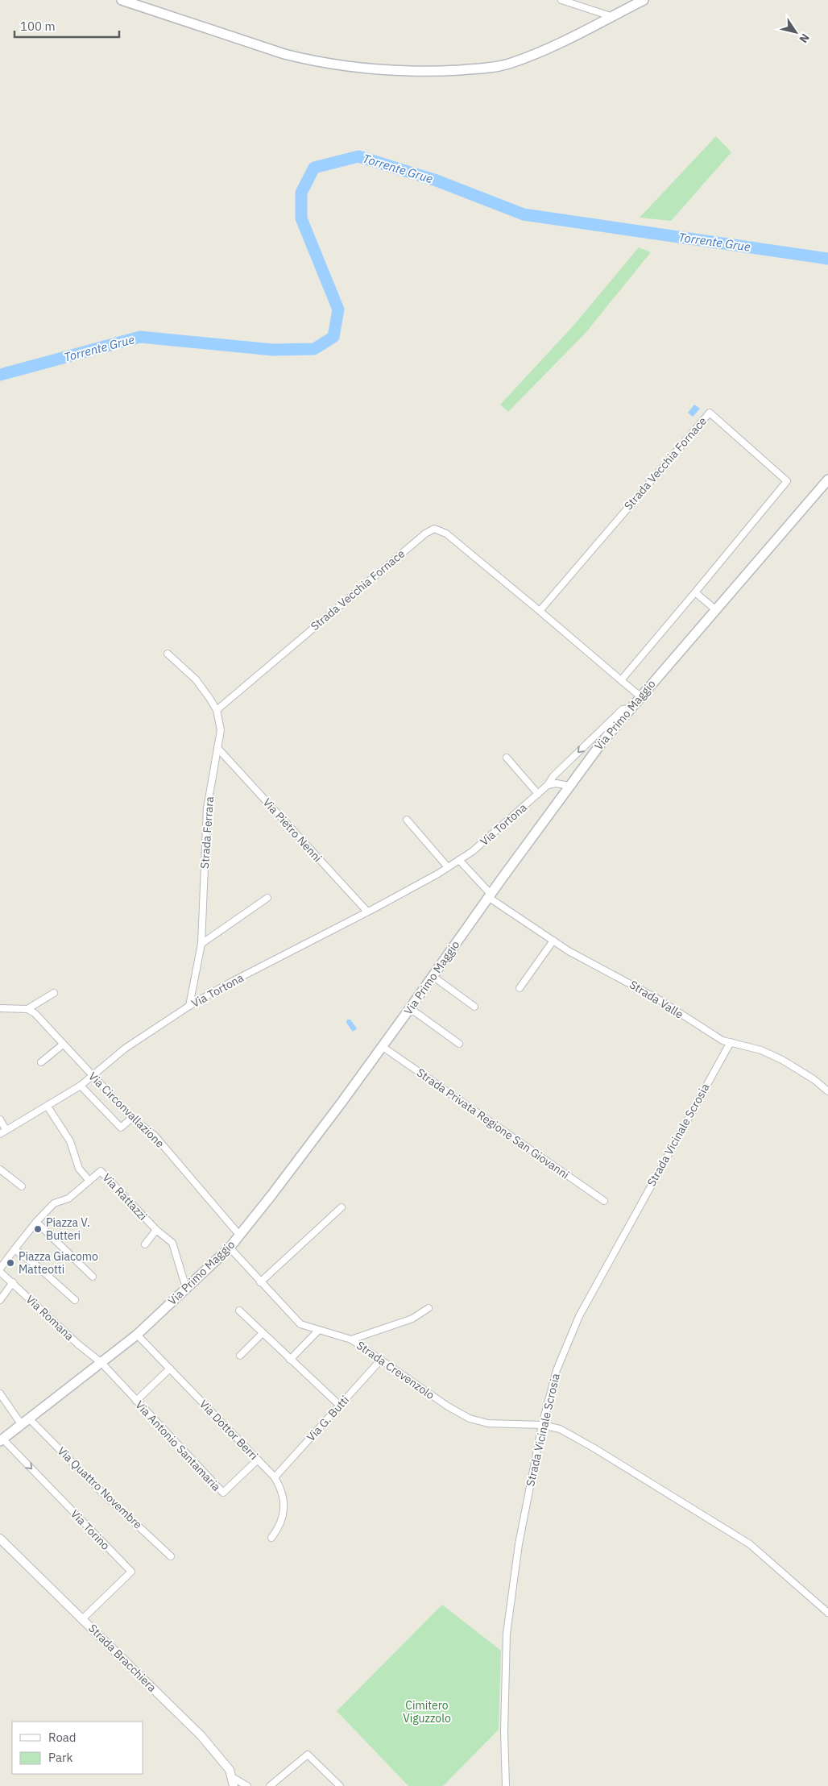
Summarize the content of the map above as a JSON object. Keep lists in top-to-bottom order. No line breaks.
{"streets":{"main road":["Via Primo Maggio"],"street":["Strada Vecchia Fornace","Via Tortona","Via Pietro Nenni","Strada Ferrara","Strada Valle","Via Circonvallazione","Strada Privata Regione San Giovanni","Strada Vicinale Scrosia","Via Rattazzi","Via Romana","Strada Crevenzolo","Via G. Butti","Via Dottor Berri","Via Antonio Santamaria","Via Quattro Novembre","Via Torino","Strada Bracchiera"]},"crossings":[["Strada Vecchia Fornace","Strada Ferrara"],["Via Primo Maggio","Via Tortona"],["Via Primo Maggio","Strada Valle"],["Via Primo Maggio","Via Circonvallazione"],["Via Primo Maggio","Strada Privata Regione San Giovanni"],["Via Primo Maggio","Via Rattazzi"],["Via Primo Maggio","Via Romana"],["Via Primo Maggio","Strada Crevenzolo"],["Via Primo Maggio","Via Dottor Berri"],["Via Primo Maggio","Via Antonio Santamaria"],["Via Primo Maggio","Via Quattro Novembre"],["Via Primo Maggio","Via Torino"],["Via Tortona","Via Pietro Nenni"],["Via Tortona","Strada Ferrara"],["Via Tortona","Strada Valle"],["Via Tortona","Via Circonvallazione"],["Via Tortona","Via Rattazzi"],["Via Pietro Nenni","Strada Ferrara"],["Strada Valle","Strada Vicinale Scrosia"],["Strada Vicinale Scrosia","Strada Crevenzolo"],["Via Romana","Via Antonio Santamaria"],["Strada Crevenzolo","Via G. Butti"],["Via G. Butti","Via Dottor Berri"],["Via Dottor Berri","Via Antonio Santamaria"],["Via Torino","Strada Bracchiera"]],"water":["Torrente Grue"],"parks":["Cimitero Viguzzolo"],"places":["Piazza V. Butteri","Piazza Giacomo Matteotti"],"legend":["Road","Park"],"scale_bar":"100 m","north":"bottom right"}
